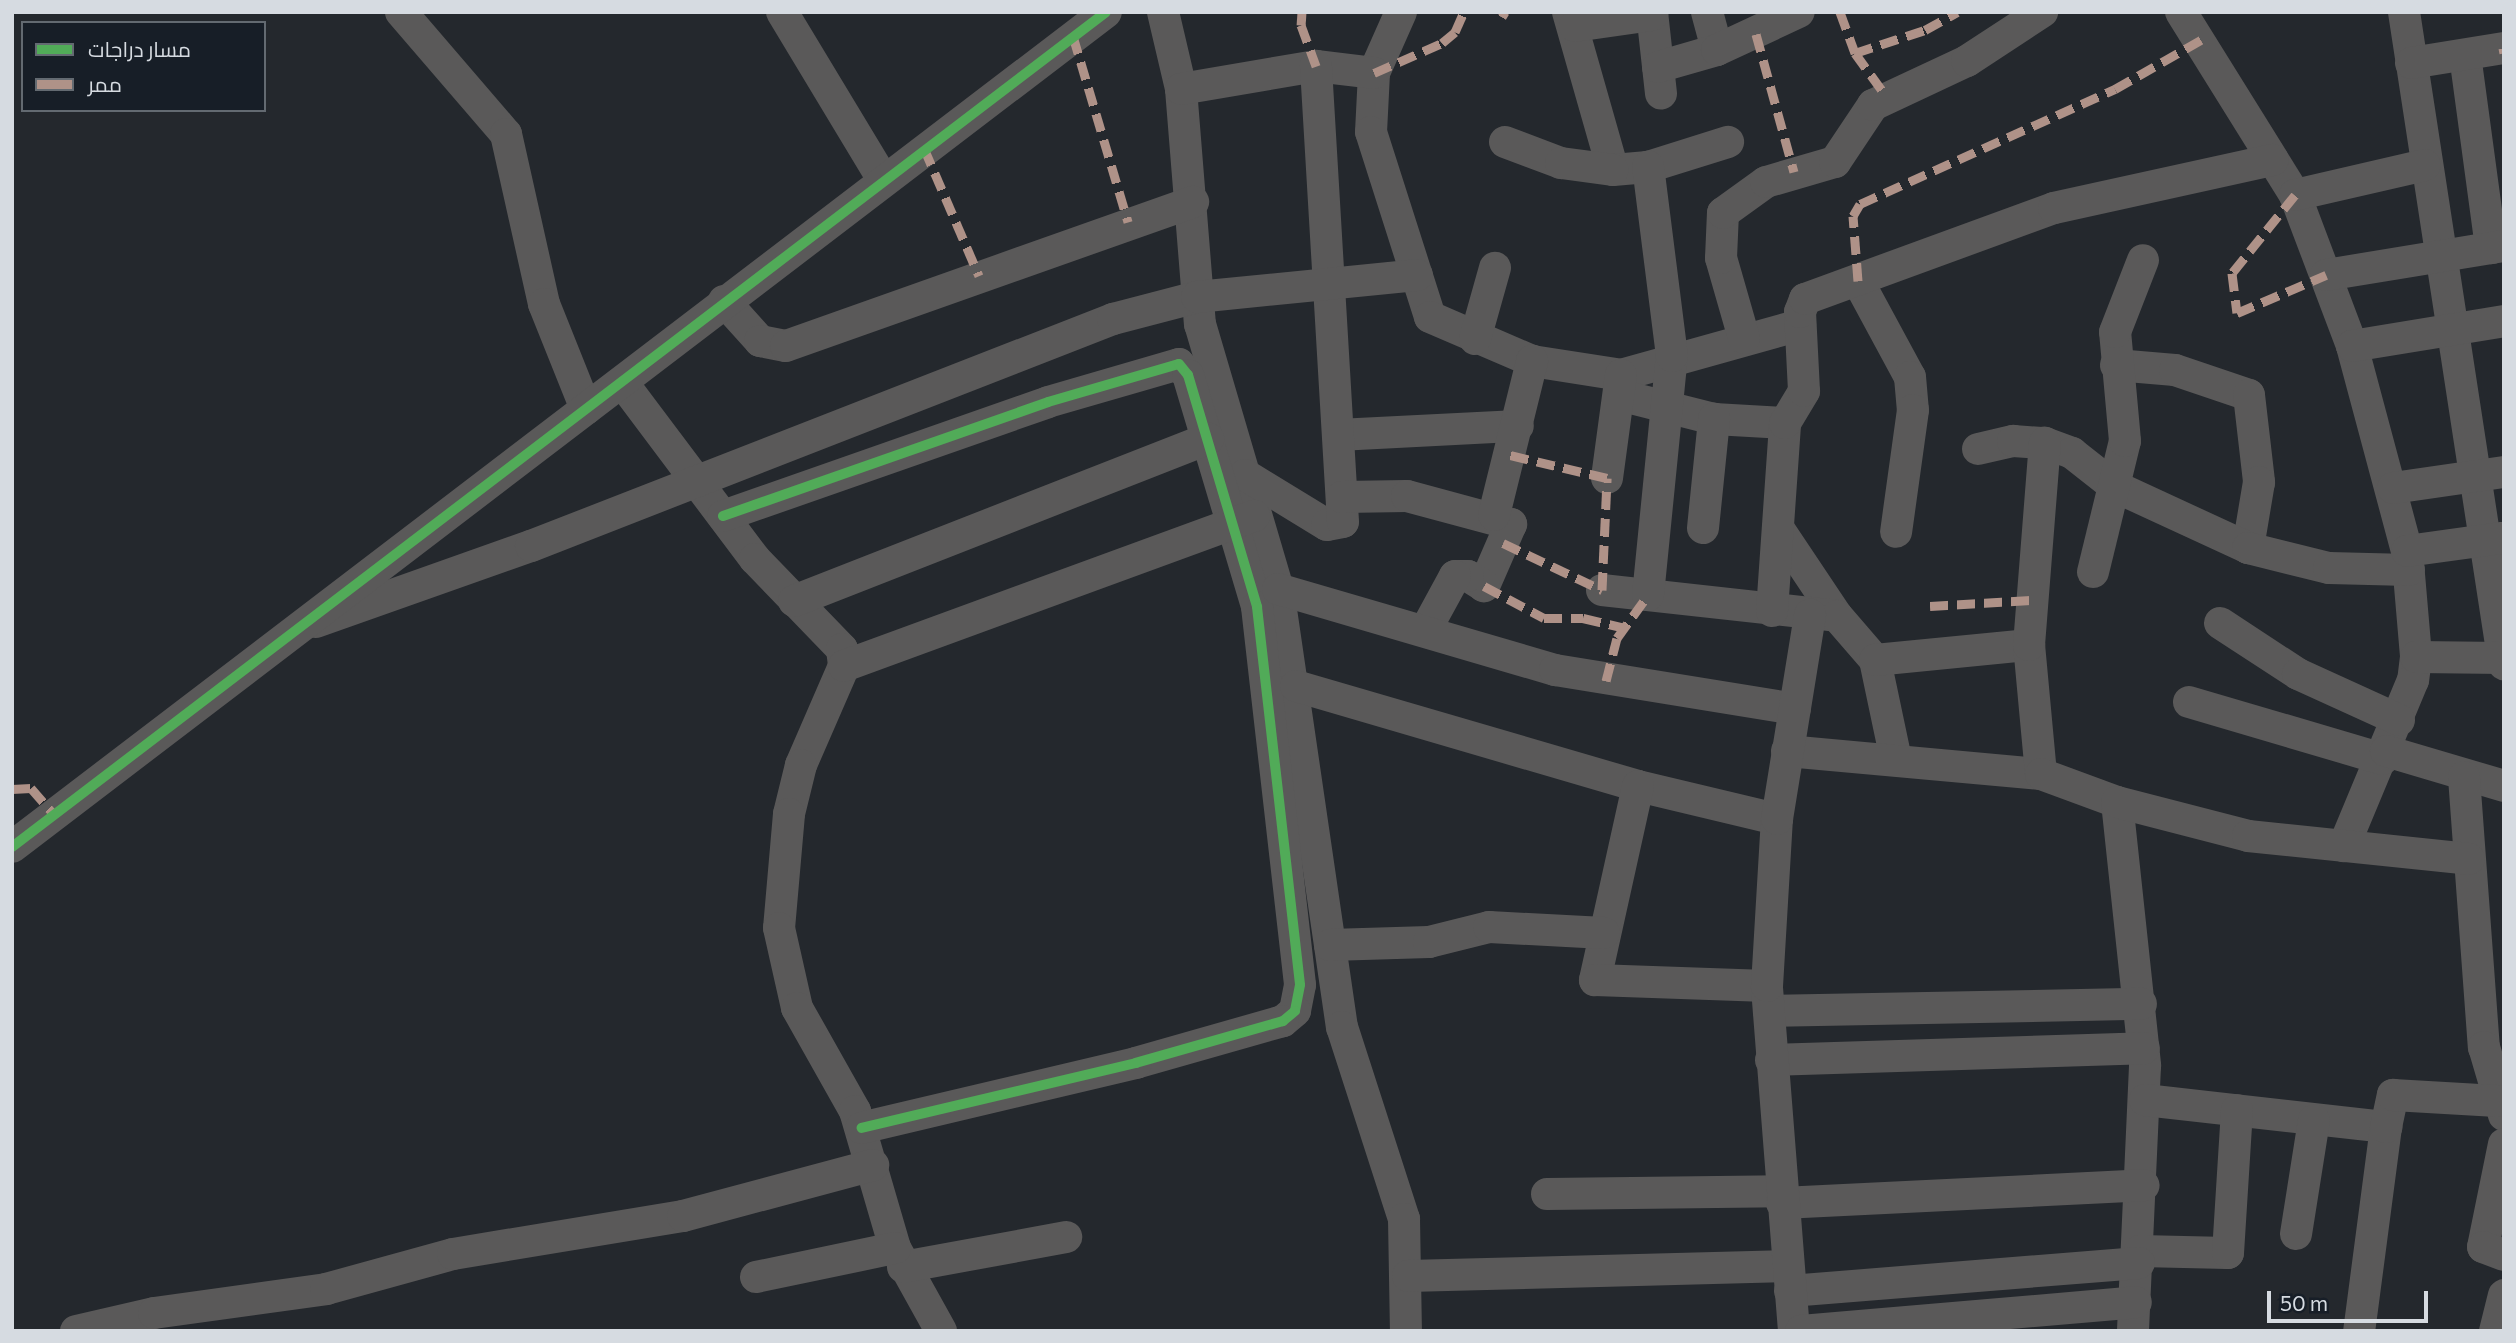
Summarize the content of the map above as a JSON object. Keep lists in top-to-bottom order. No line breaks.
{"legend":["مسار دراجات","ممر"],"scale_bar":"50 m"}
